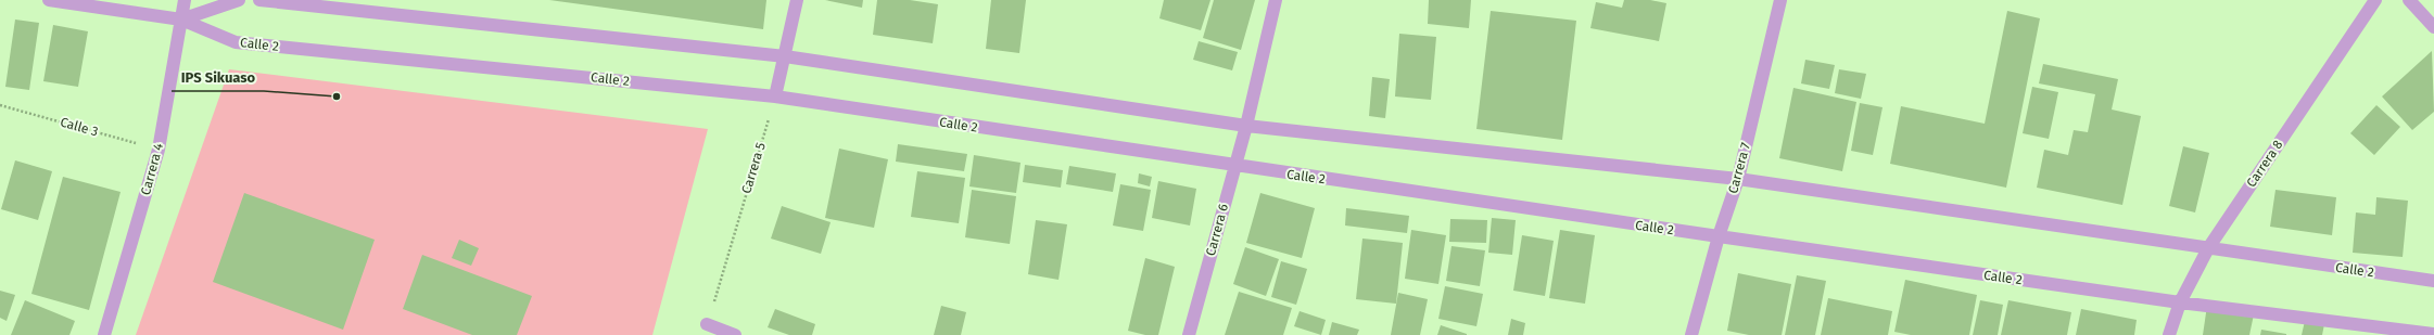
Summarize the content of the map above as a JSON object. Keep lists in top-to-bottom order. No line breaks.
{"streets":{"street":["Calle 2","Carrera 8","Carrera 7","Carrera 4","Carrera 6"],"path":["Calle 3","Carrera 5"]},"crossings":[["Calle 2","Carrera 8"],["Calle 2","Carrera 5"],["Calle 2","Carrera 7"],["Calle 2","Carrera 4"],["Calle 2","Carrera 6"],["Calle 3","Carrera 4"]],"places":["IPS Sikuaso"]}
